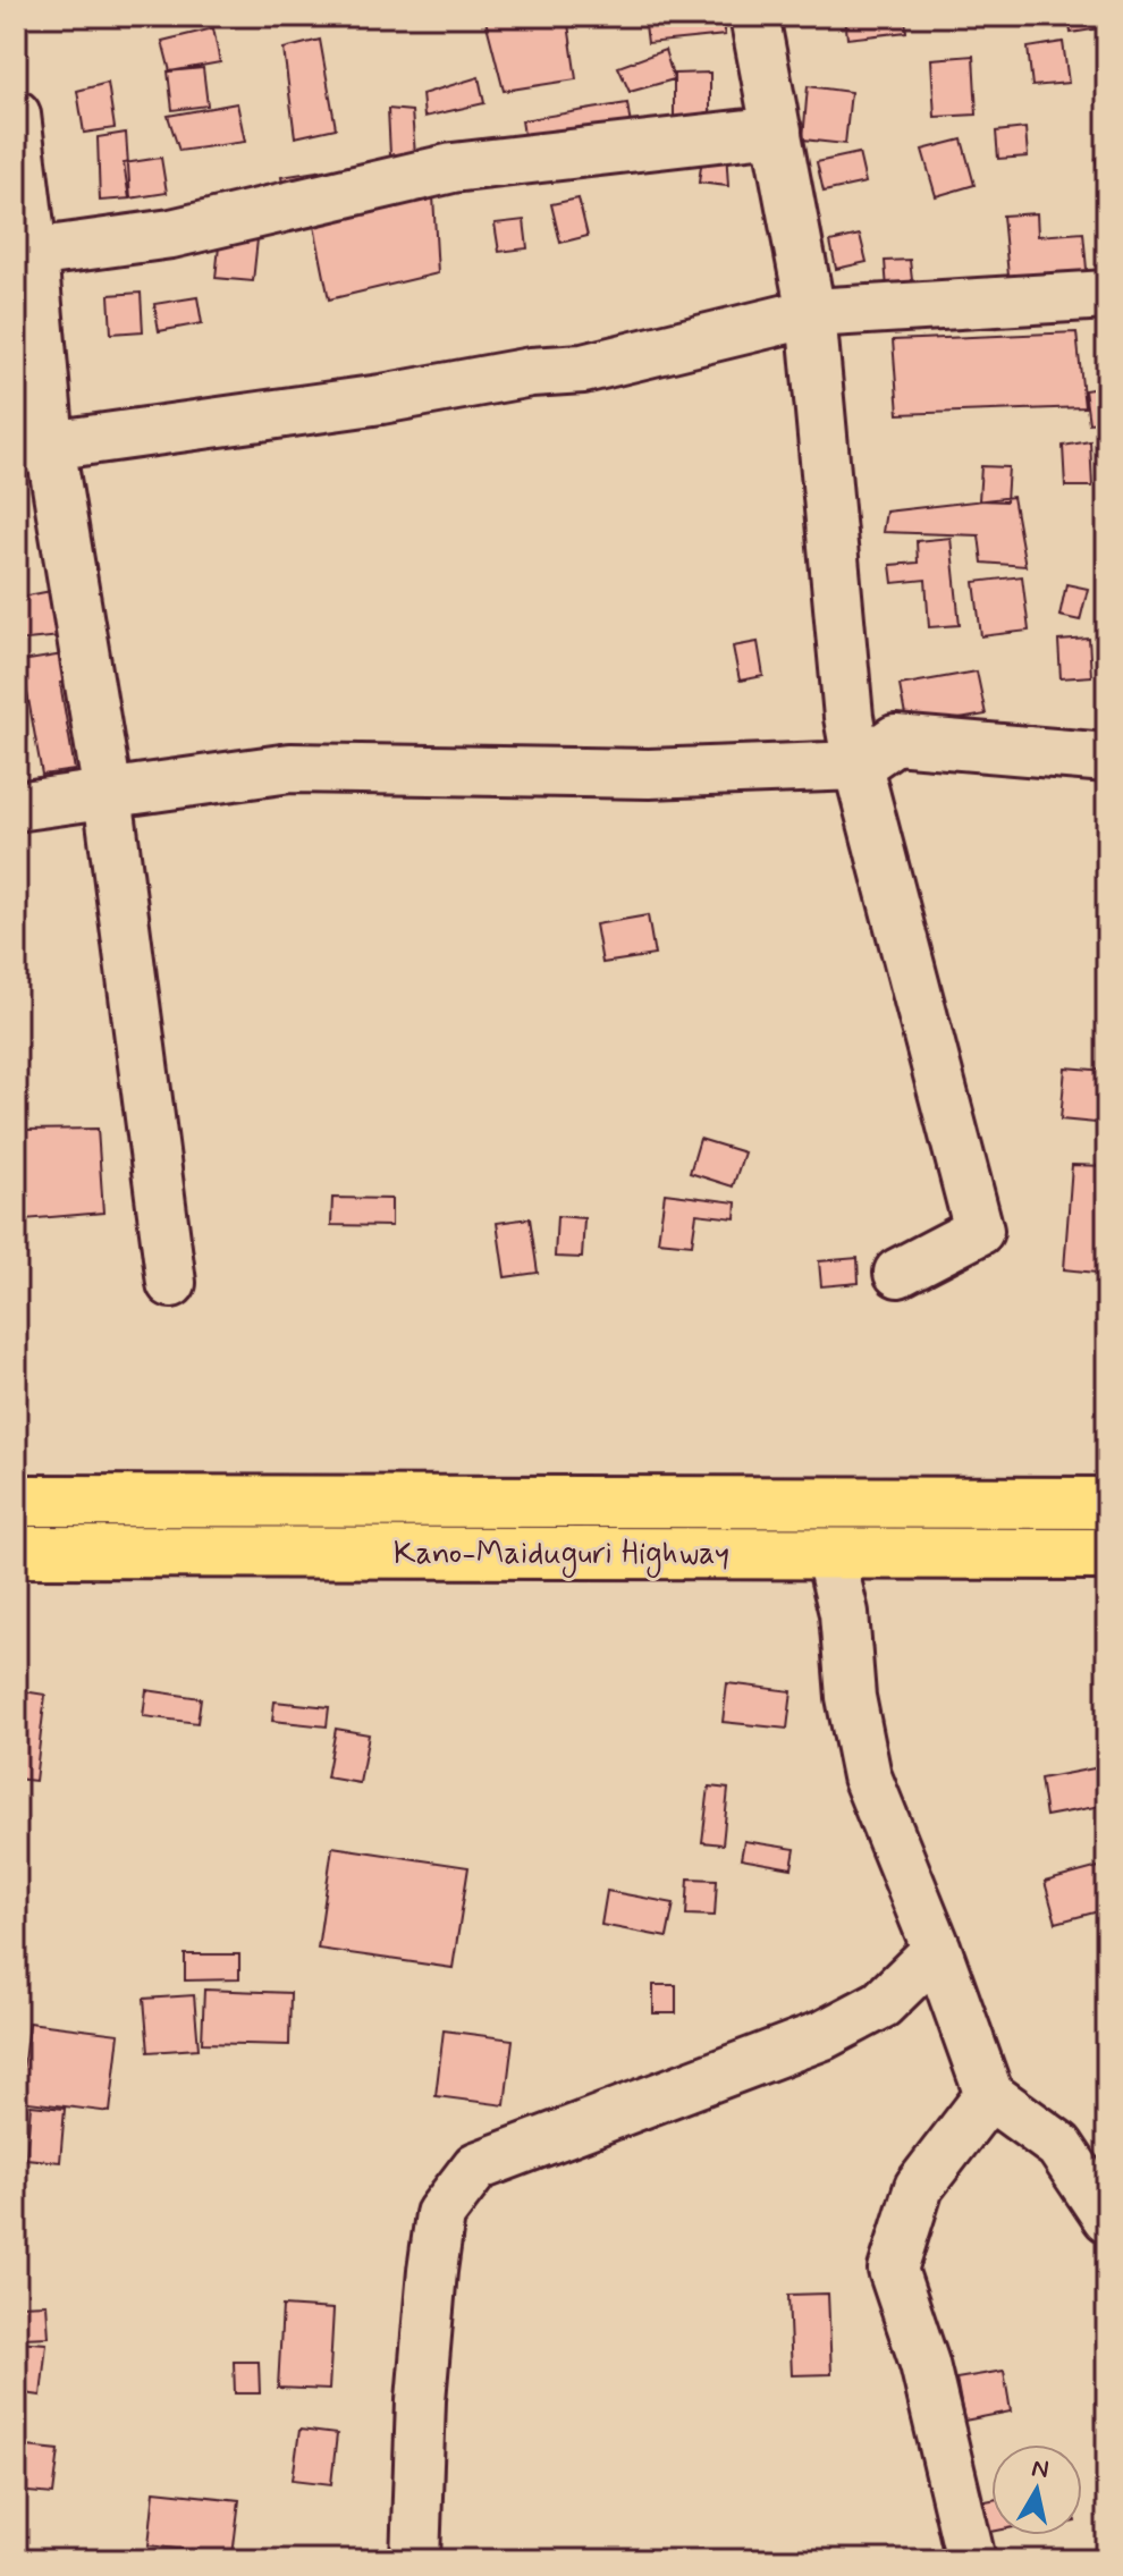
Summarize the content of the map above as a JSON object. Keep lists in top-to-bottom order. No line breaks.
{"streets":{"highway":["Kano-Maiduguri Highway"]},"north":"top"}
